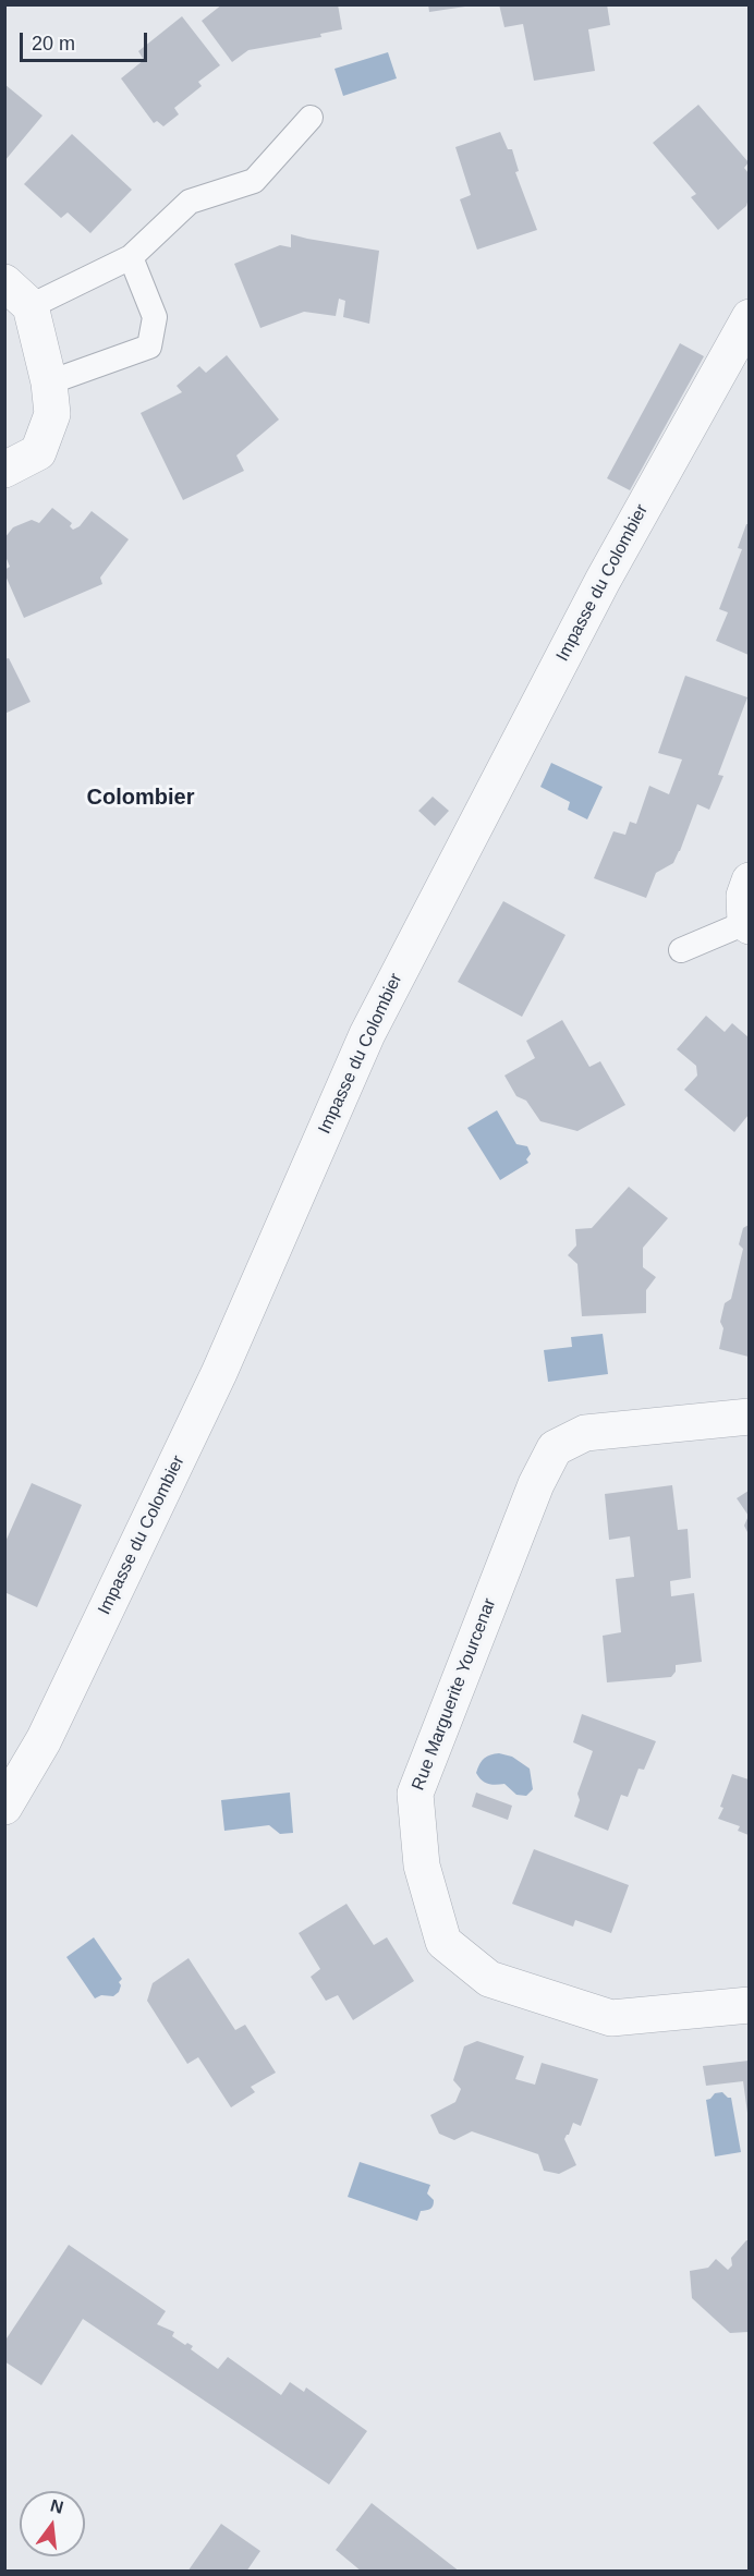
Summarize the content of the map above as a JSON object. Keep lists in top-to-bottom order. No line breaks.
{"streets":{"street":["Impasse du Colombier","Rue Marguerite Yourcenar"]},"districts":["Colombier"],"scale_bar":"20 m","north":"top"}
